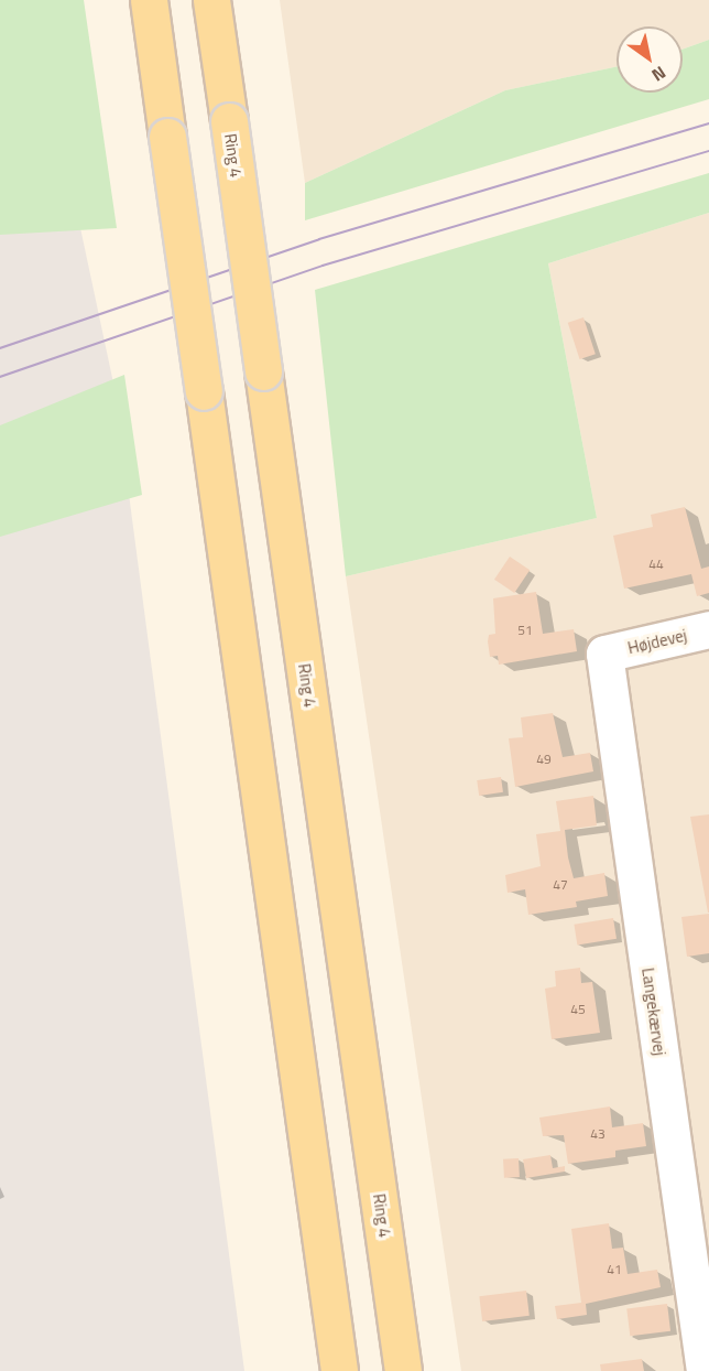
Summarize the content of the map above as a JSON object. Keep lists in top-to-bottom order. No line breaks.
{"streets":{"main road":["Ring 4"],"street":["Højdevej","Langekærvej"]},"crossings":[["Højdevej","Langekærvej"]],"house_numbers":["44","51","49","47","45","43","41"],"north":"bottom right"}
